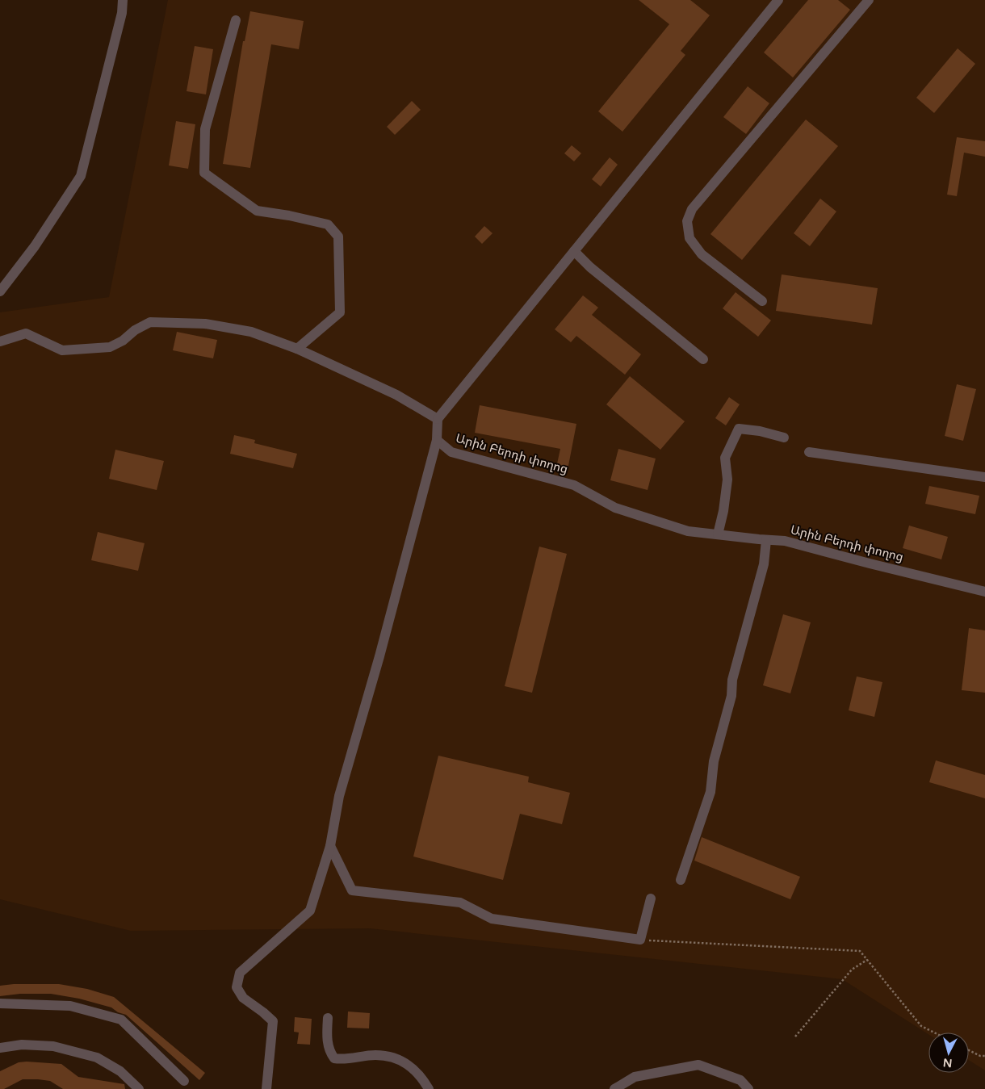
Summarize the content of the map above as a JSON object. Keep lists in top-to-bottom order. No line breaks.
{"streets":{"street":["Արին Բերդի փողոց"]},"north":"bottom"}
